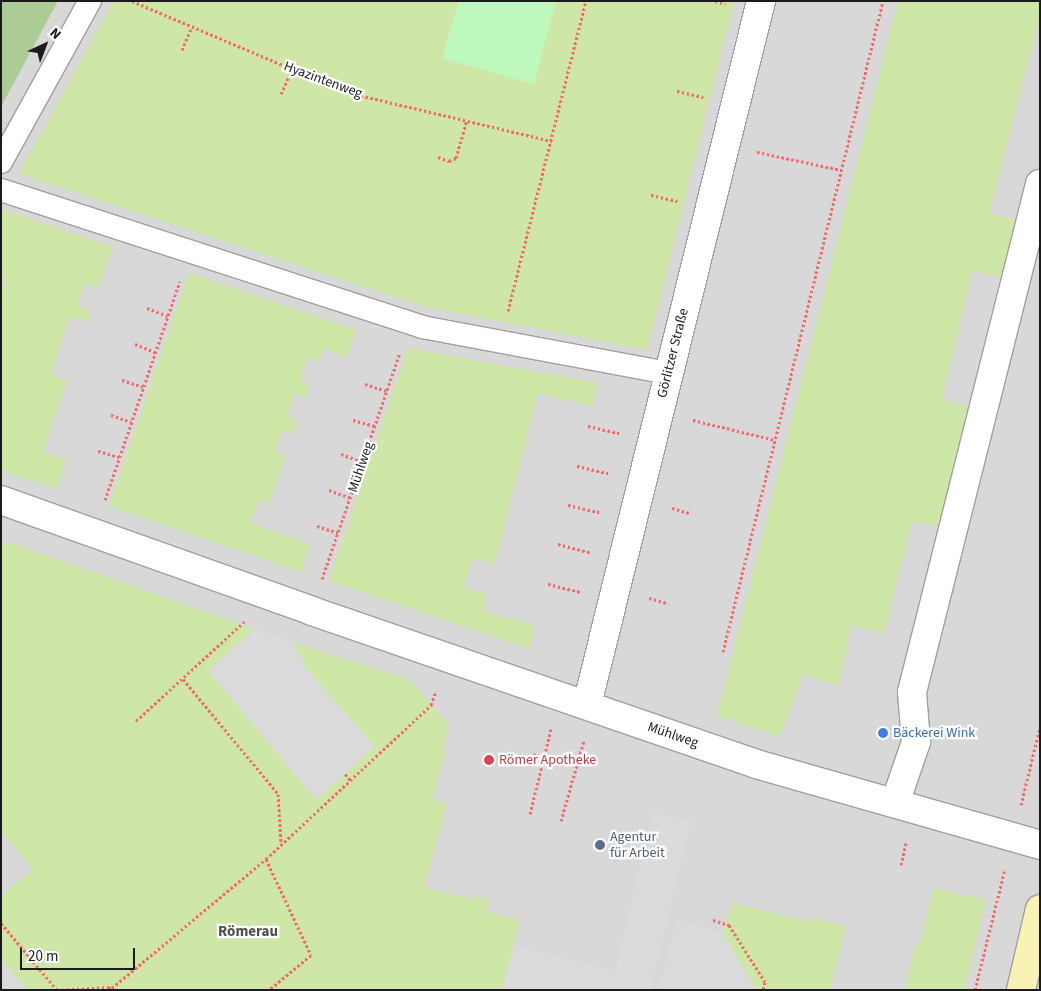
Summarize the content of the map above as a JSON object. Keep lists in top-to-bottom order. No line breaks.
{"streets":{"street":["Görlitzer Straße","Mühlweg"],"path":["Hyazintenweg"]},"crossings":[["Görlitzer Straße","Mühlweg"]],"districts":["Römerau"],"places":["Bäckerei Wink","Römer Apotheke","Agentur für Arbeit"],"scale_bar":"20 m","north":"top right"}
